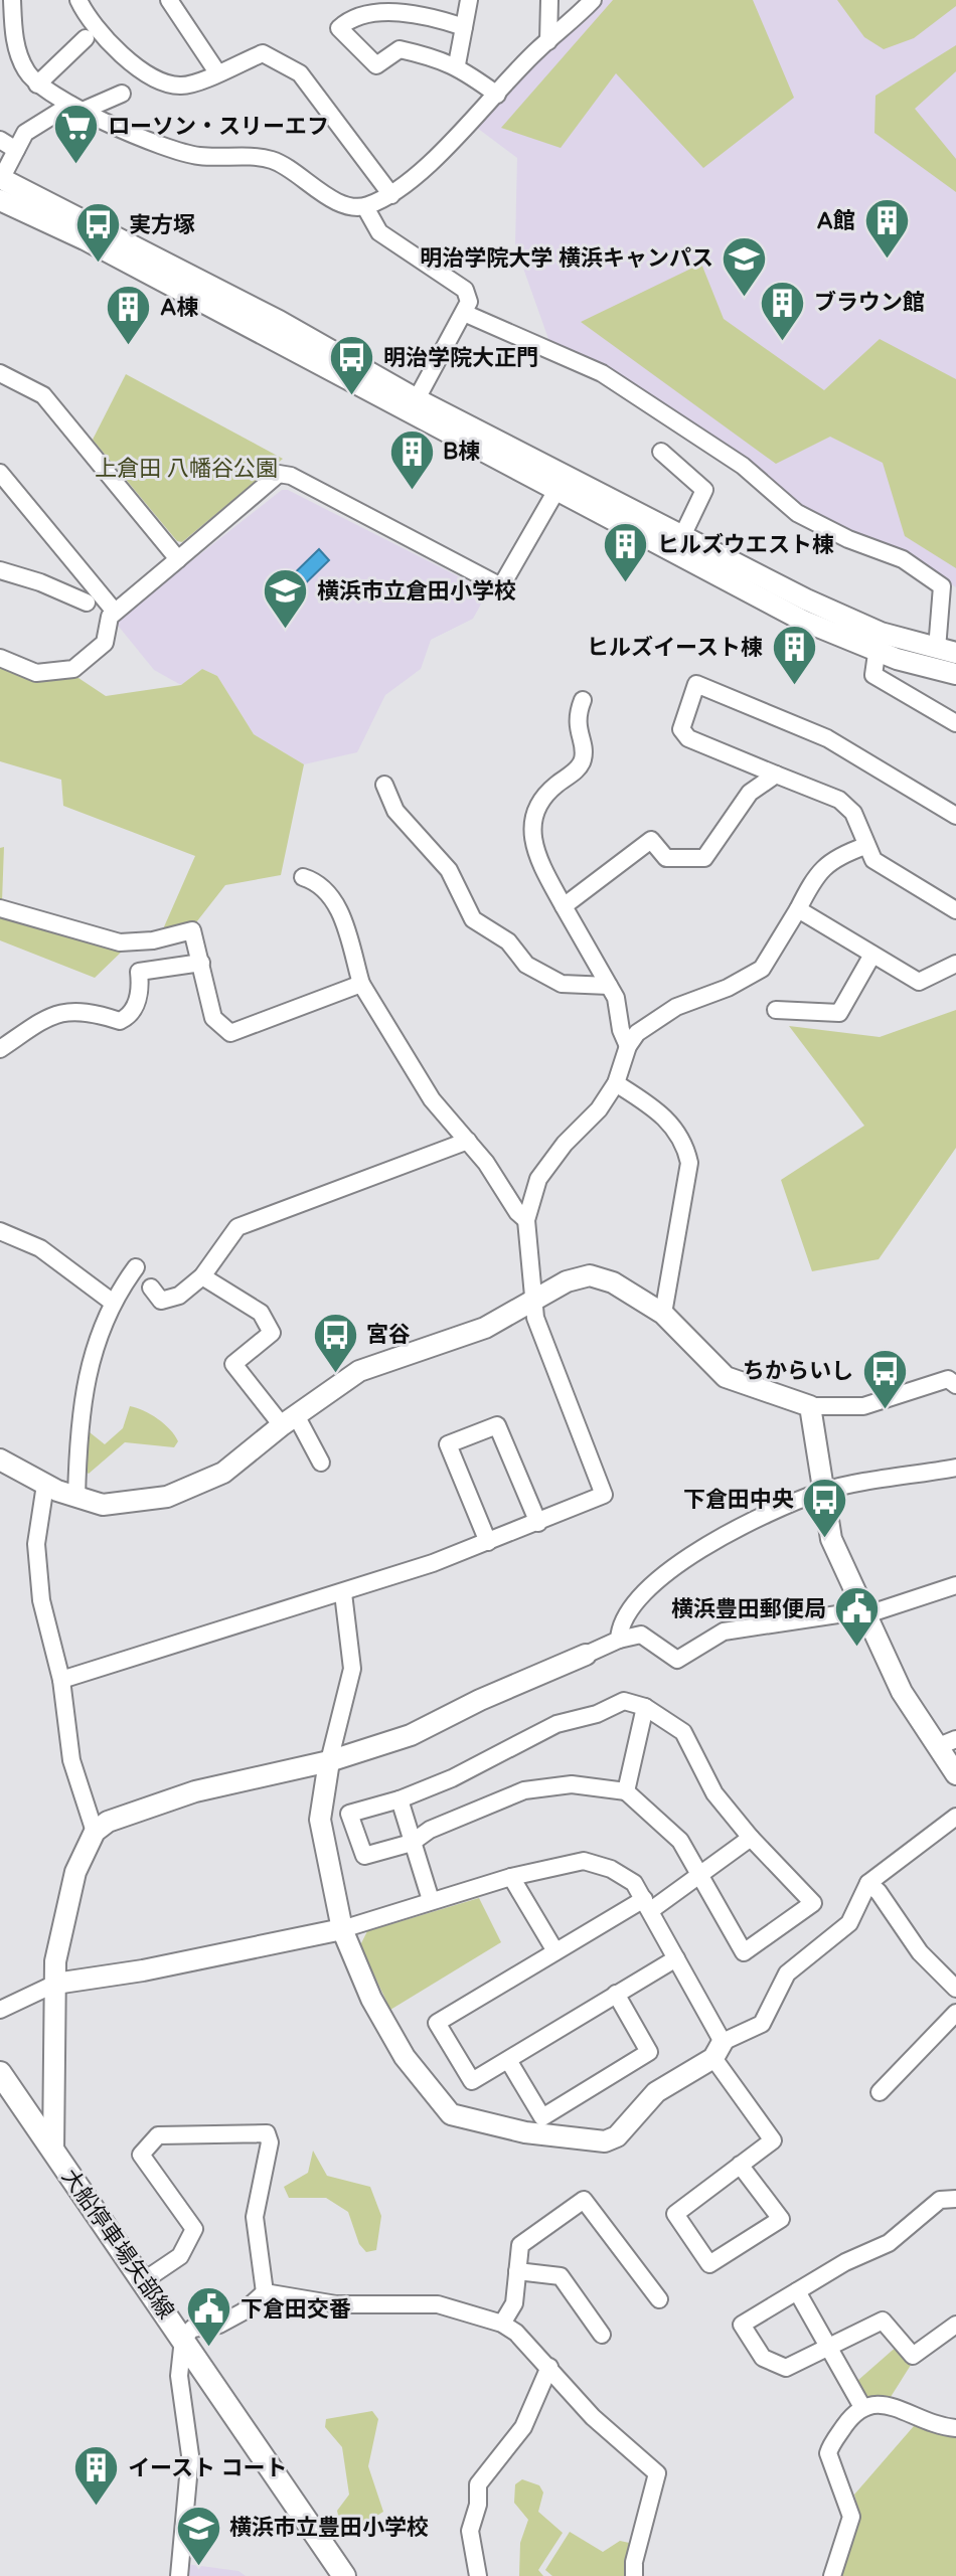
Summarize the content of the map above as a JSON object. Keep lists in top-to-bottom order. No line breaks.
{"streets":{"main road":["大船停車場矢部線"]},"parks":["上倉田 八幡谷公園"],"places":{"supermarket":["ローソン・スリーエフ"],"building":["A館","ブラウン館","A棟","B棟","ヒルズウエスト棟","ヒルズイースト棟","イースト コート"],"bus stop":["実方塚","明治学院大正門","宮谷","ちからいし","下倉田中央"],"school or university":["明治学院大学 横浜キャンパス","横浜市立倉田小学校","横浜市立豊田小学校"],"public building":["横浜豊田郵便局","下倉田交番"]}}
